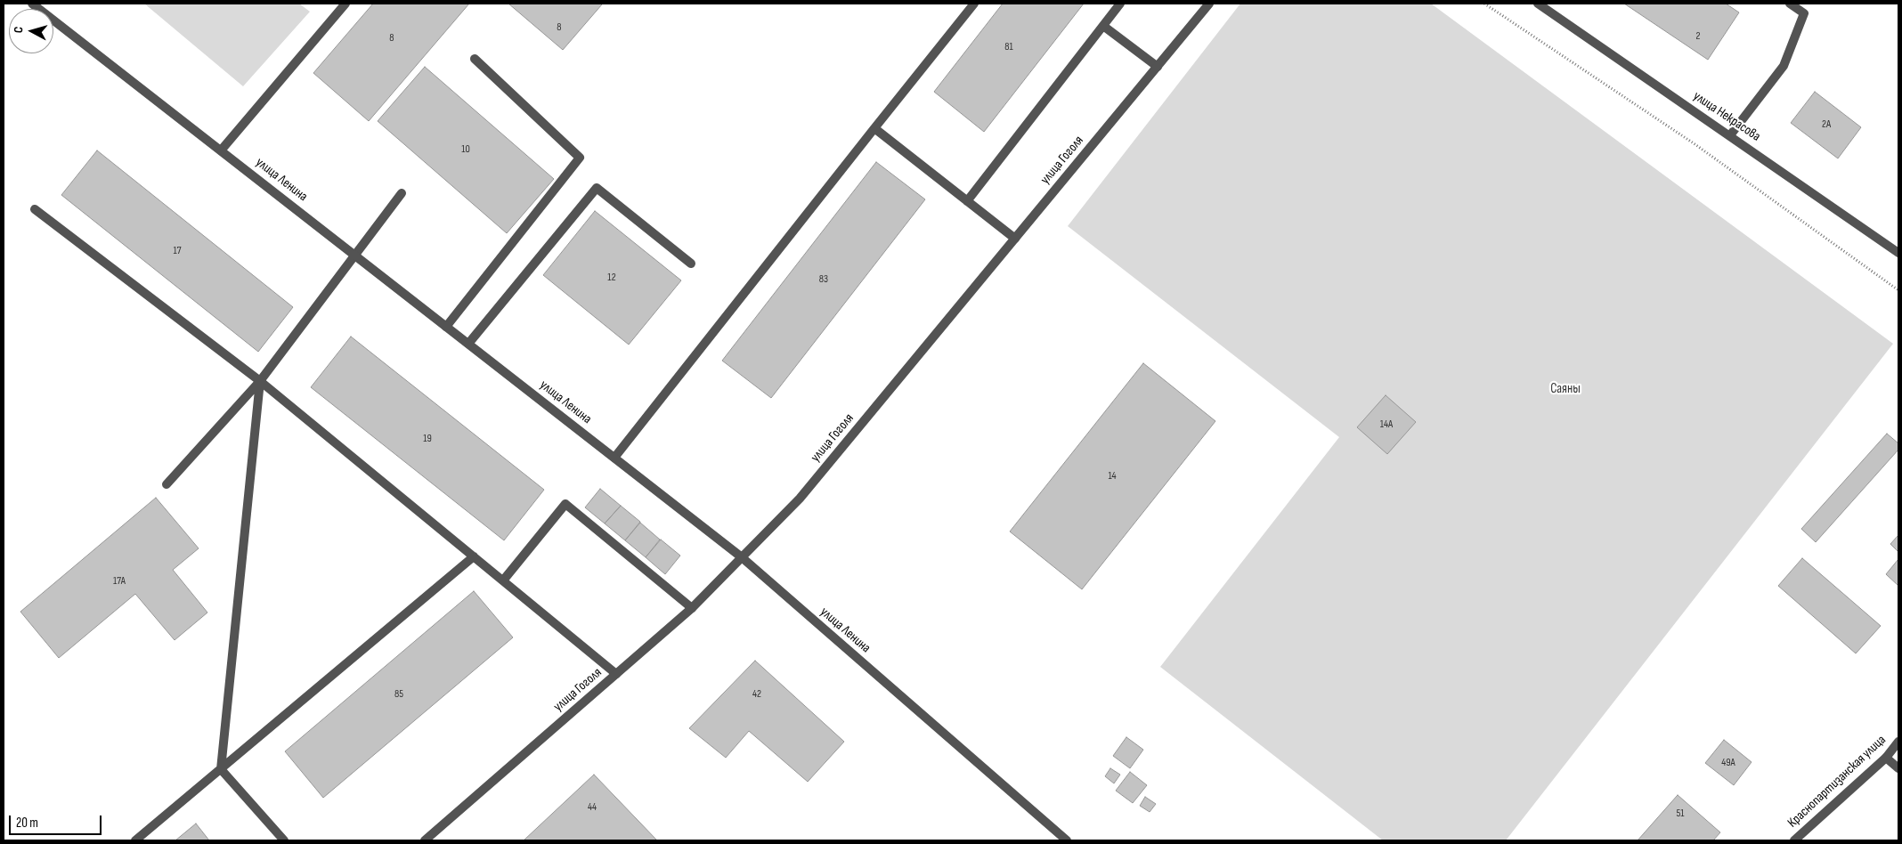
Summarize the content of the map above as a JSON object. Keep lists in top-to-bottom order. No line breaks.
{"streets":{"street":["улица Некрасова","улица Гоголя","улица Ленина","Краснопартизанская улица"]},"crossings":[["улица Гоголя","улица Ленина"]],"parks":["Саяны"],"house_numbers":["8","2","8","81","2А","10","17","12","83","14А","19","14","17А","85","42","49А","44","51"],"scale_bar":"20 m","north":"left"}
